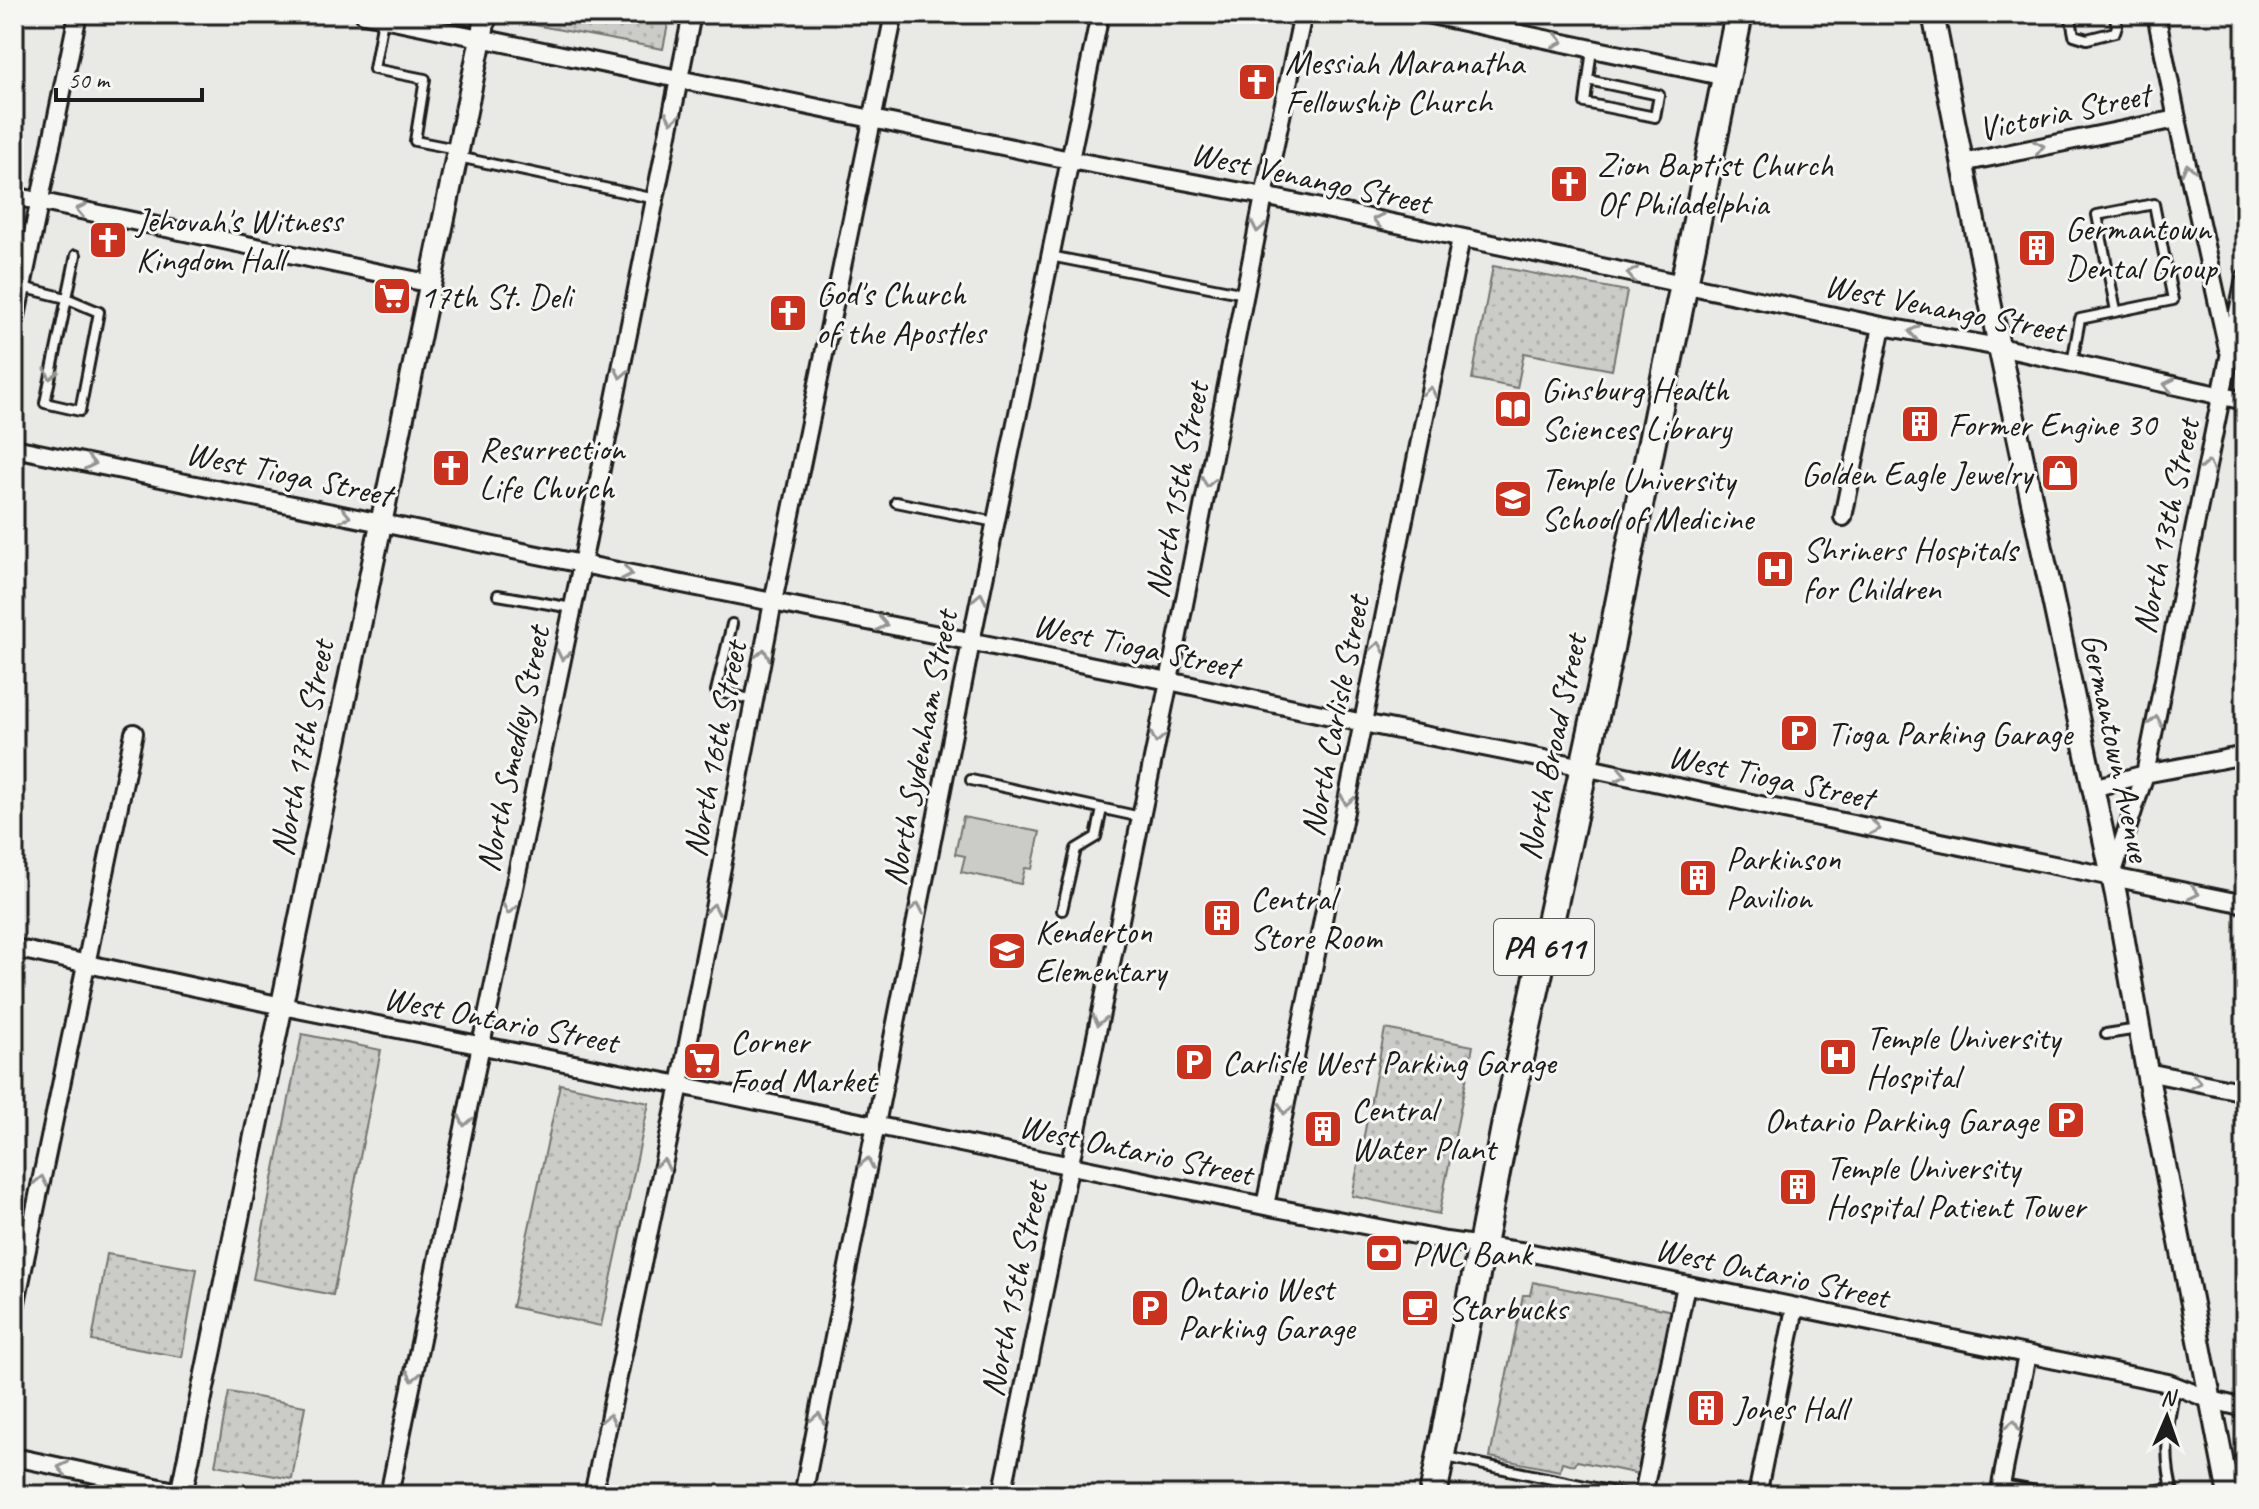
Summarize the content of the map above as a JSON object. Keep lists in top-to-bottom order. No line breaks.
{"streets":{"main road":["North Broad Street","PA 611"],"street":["Victoria Street","West Venango Street","West Tioga Street","North 15th Street","North 13th Street","North Carlisle Street","Germantown Avenue","North 17th Street","North Sydenham Street","North Smedley Street","North 16th Street","West Ontario Street"]},"crossings":[["Victoria Street","Germantown Avenue"],["West Venango Street","North 15th Street"],["West Venango Street","North 13th Street"],["West Venango Street","North Carlisle Street"],["West Venango Street","North Broad Street"],["West Venango Street","Germantown Avenue"],["West Venango Street","North 17th Street"],["West Venango Street","North Sydenham Street"],["West Venango Street","North Smedley Street"],["West Venango Street","North 16th Street"],["West Tioga Street","North 15th Street"],["West Tioga Street","North 13th Street"],["West Tioga Street","North Carlisle Street"],["West Tioga Street","North Broad Street"],["West Tioga Street","Germantown Avenue"],["West Tioga Street","North 17th Street"],["West Tioga Street","North Sydenham Street"],["West Tioga Street","North Smedley Street"],["West Tioga Street","North 16th Street"],["North 15th Street","West Ontario Street"],["North 13th Street","Germantown Avenue"],["North Carlisle Street","West Ontario Street"],["North Broad Street","West Ontario Street"],["Germantown Avenue","West Ontario Street"],["North 17th Street","West Ontario Street"],["North Sydenham Street","West Ontario Street"],["North Smedley Street","West Ontario Street"],["North 16th Street","West Ontario Street"]],"one_way":["Victoria Street","West Venango Street","West Tioga Street","North 15th Street","North 13th Street","North Sydenham Street","North Smedley Street","North 16th Street"],"places":{"church":["Messiah Maranatha Fellowship Church","Zion Baptist Church Of Philadelphia","Jehovah's Witness Kingdom Hall","God's Church of the Apostles","Resurrection Life Church"],"building":["Germantown Dental Group","Former Engine 30","Parkinson Pavilion","Central Store Room","Central Water Plant","Temple University Hospital Patient Tower","Jones Hall"],"supermarket":["17th St. Deli","Corner Food Market"],"library":["Ginsburg Health Sciences Library"],"shop":["Golden Eagle Jewelry"],"school or university":["Temple University School of Medicine","Kenderton Elementary"],"hospital":["Shriners Hospitals for Children","Temple University Hospital"],"parking":["Tioga Parking Garage","Carlisle West Parking Garage","Ontario Parking Garage","Ontario West Parking Garage"],"bank":["PNC Bank"],"cafe":["Starbucks"]},"scale_bar":"50 m","north":"top"}
